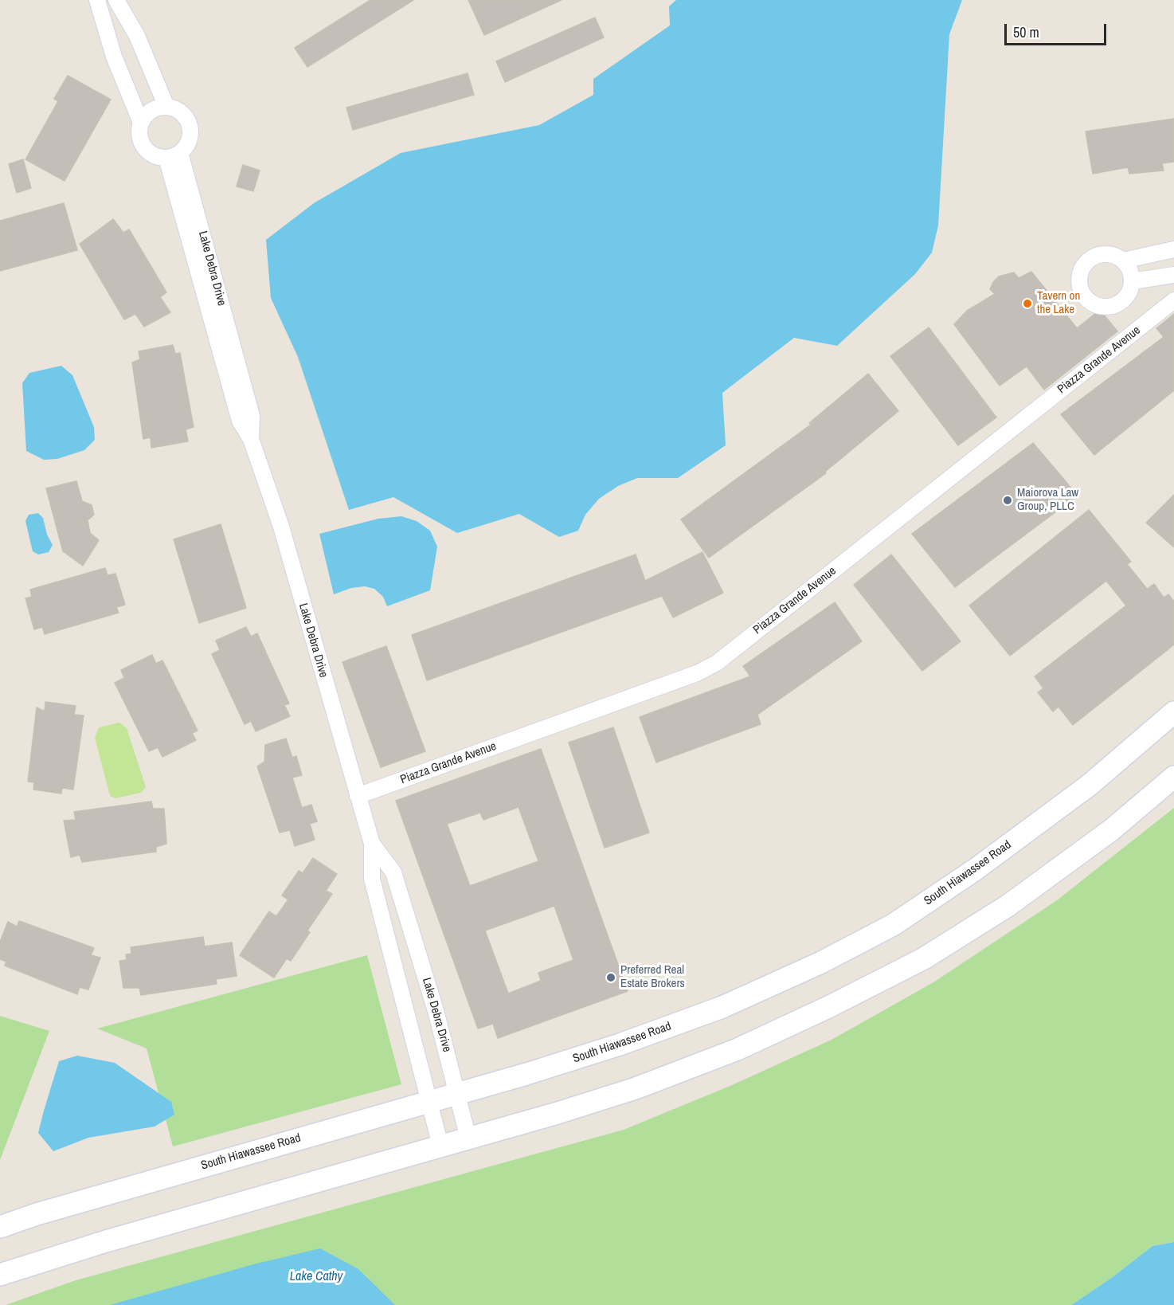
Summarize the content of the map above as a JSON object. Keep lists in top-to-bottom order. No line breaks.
{"streets":{"street":["Lake Debra Drive","Piazza Grande Avenue","South Hiawassee Road"]},"crossings":[["Lake Debra Drive","Piazza Grande Avenue"],["Lake Debra Drive","South Hiawassee Road"]],"water":["Lake Cathy"],"places":["Tavern on the Lake","Maiorova Law Group, PLLC","Preferred Real Estate Brokers"],"scale_bar":"50 m"}
